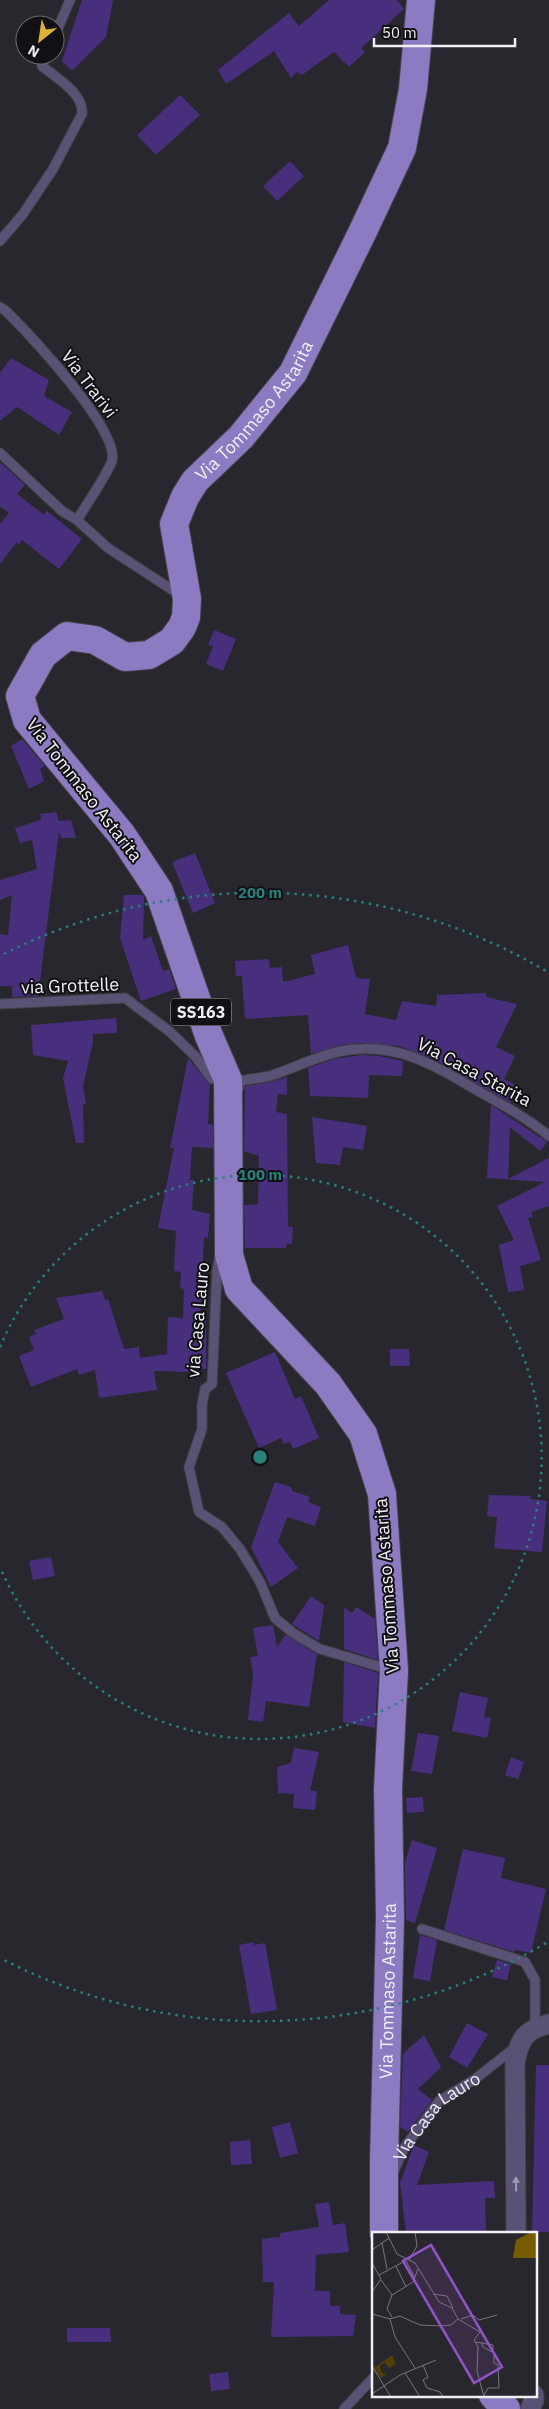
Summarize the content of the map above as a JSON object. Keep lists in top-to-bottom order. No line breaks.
{"streets":{"main road":["Via Tommaso Astarita","SS163"],"street":["Via Casa Lauro"],"lane":["Via Trarivi","via Grottelle","Via Casa Starita","via Casa Lauro"]},"crossings":[["Via Tommaso Astarita","via Grottelle"],["Via Tommaso Astarita","Via Casa Starita"],["Via Tommaso Astarita","via Casa Lauro"],["via Grottelle","Via Casa Starita"]],"scale_bar":"50 m","north":"bottom left","rings":["200 m","100 m"]}
